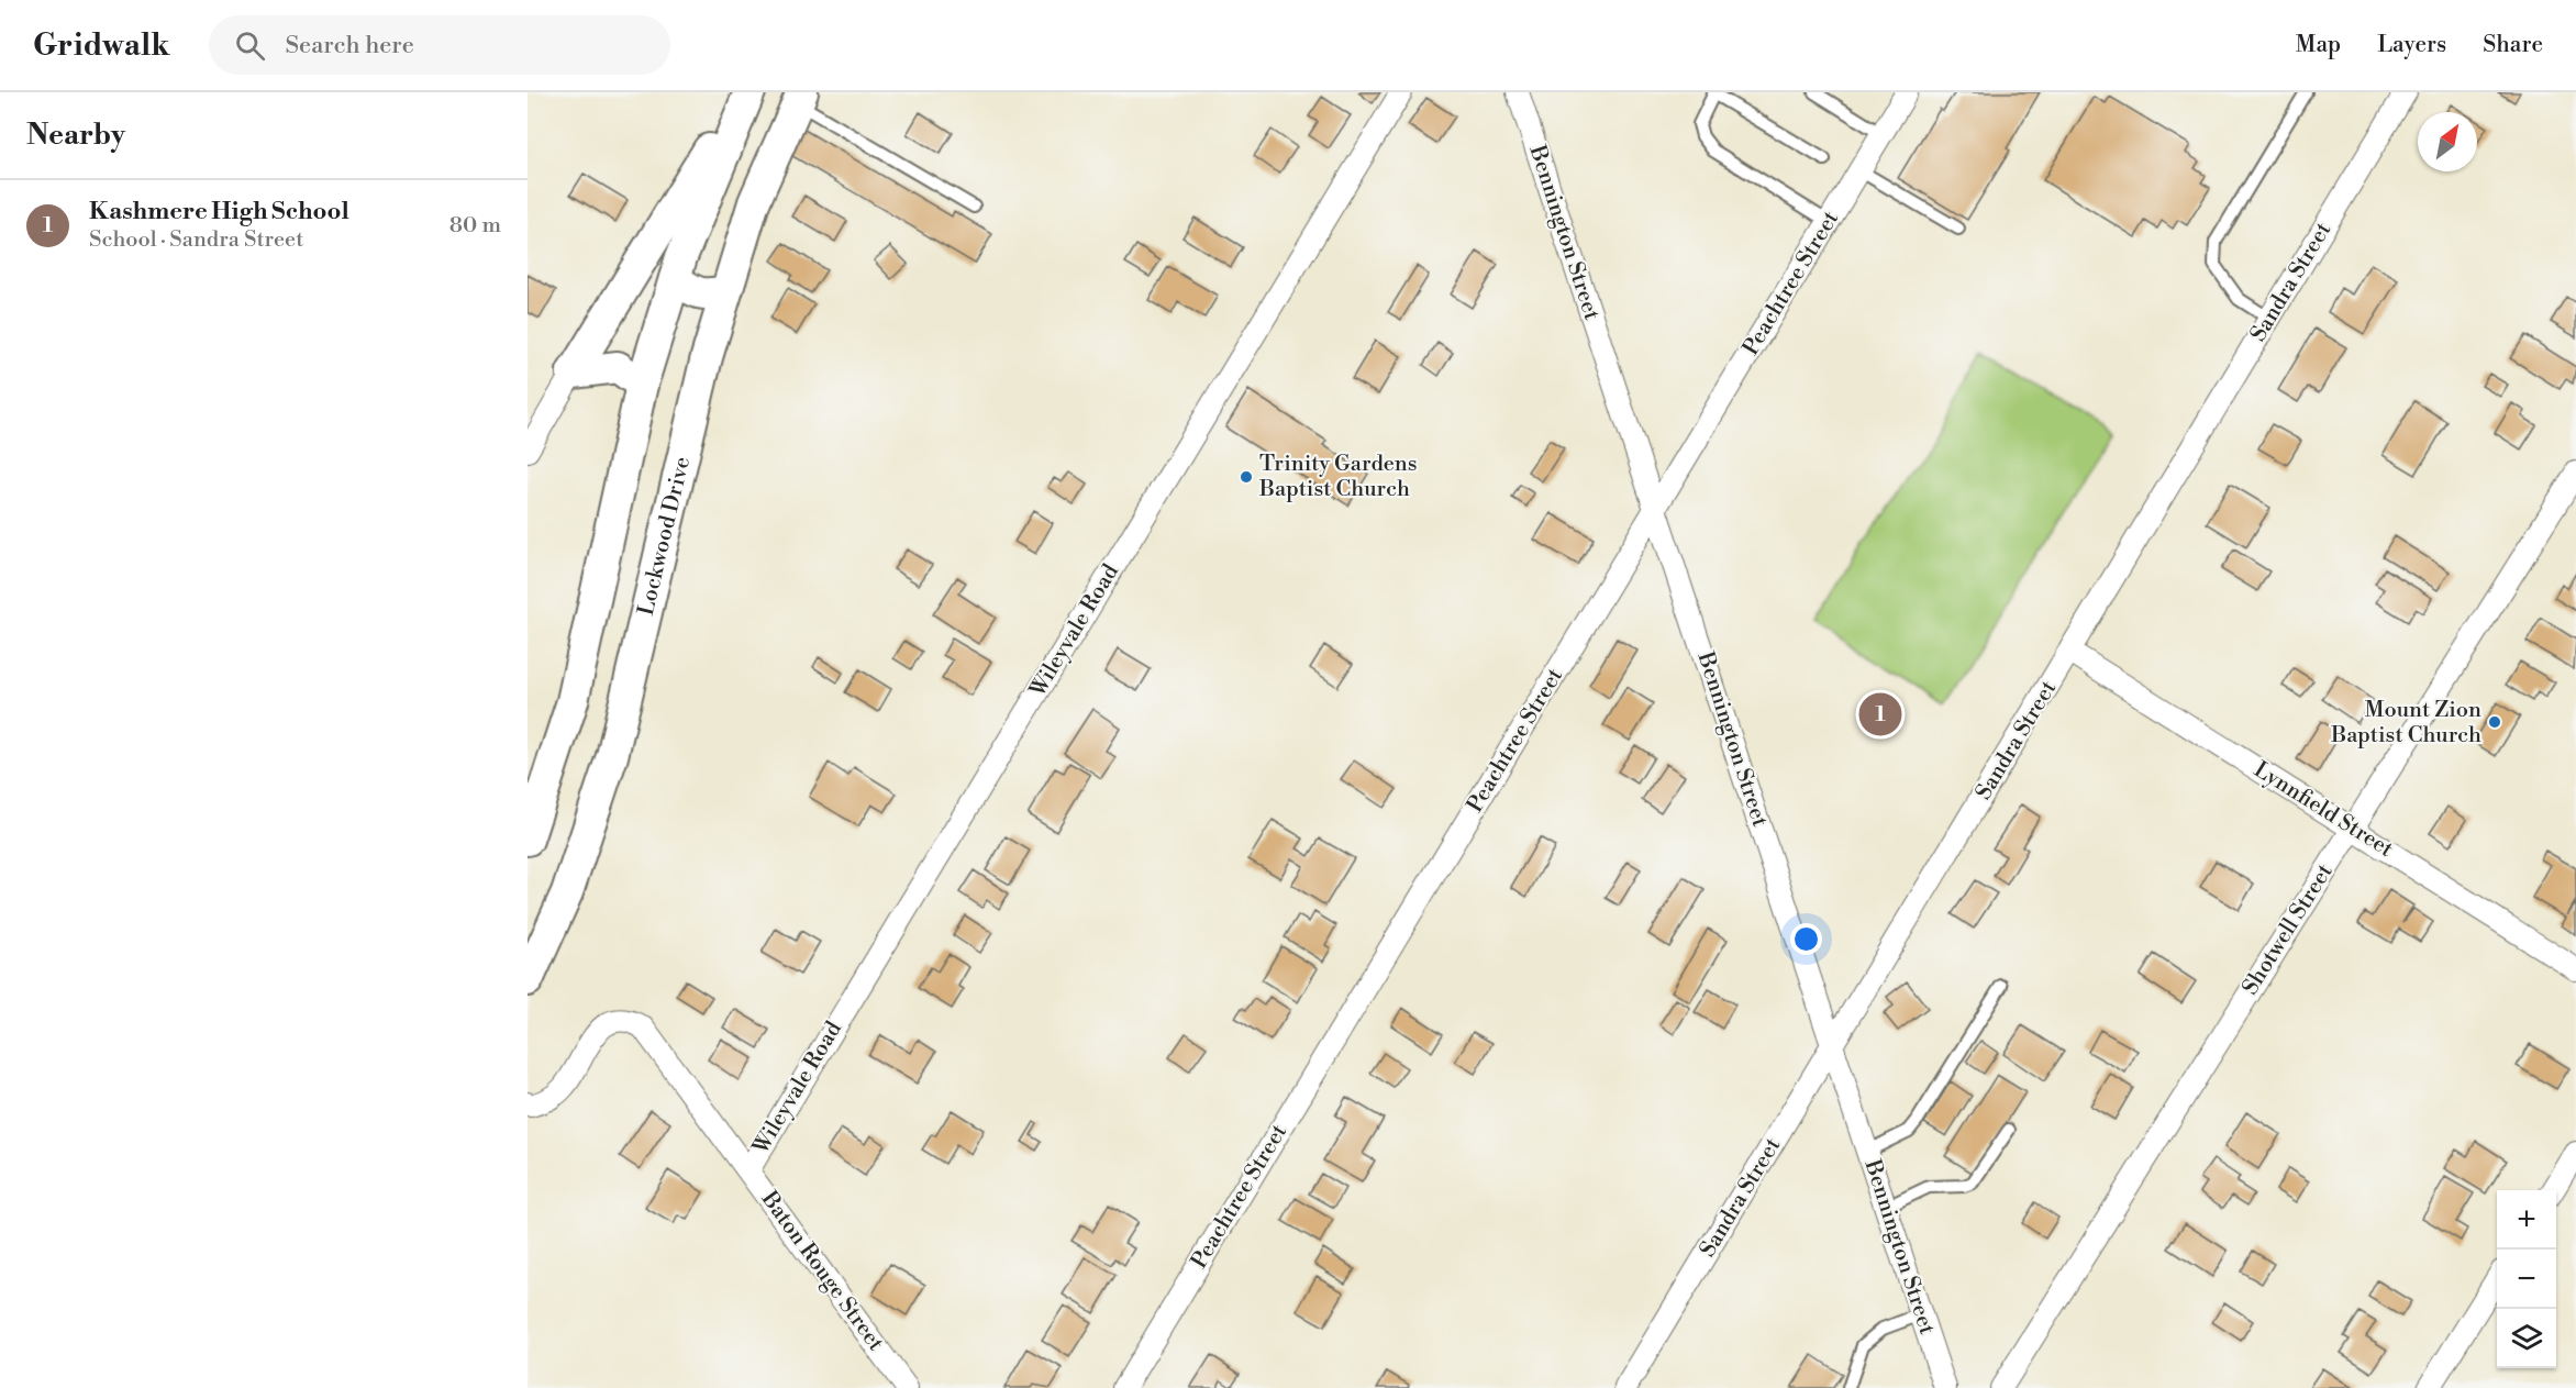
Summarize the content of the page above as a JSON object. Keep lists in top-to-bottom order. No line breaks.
{"streets":{"main road":["Lockwood Drive"],"street":["Bennington Street","Sandra Street","Peachtree Street","Wileyvale Road","Lynnfield Street","Shotwell Street","Baton Rouge Street"]},"crossings":[["Bennington Street","Sandra Street"],["Bennington Street","Peachtree Street"],["Sandra Street","Lynnfield Street"],["Wileyvale Road","Baton Rouge Street"],["Lynnfield Street","Shotwell Street"]],"places":["Trinity Gardens Baptist Church","Mount Zion Baptist Church"],"north":"top right","page":{"header":"Gridwalk","search":"Search here","nav":["Map","Layers","Share"],"heading":"Nearby","list":[{"mark":"1","name":"Kashmere High School","note":"School · Sandra Street","value":"80 m"}],"pins":"1","map_buttons":["+","−"]}}
